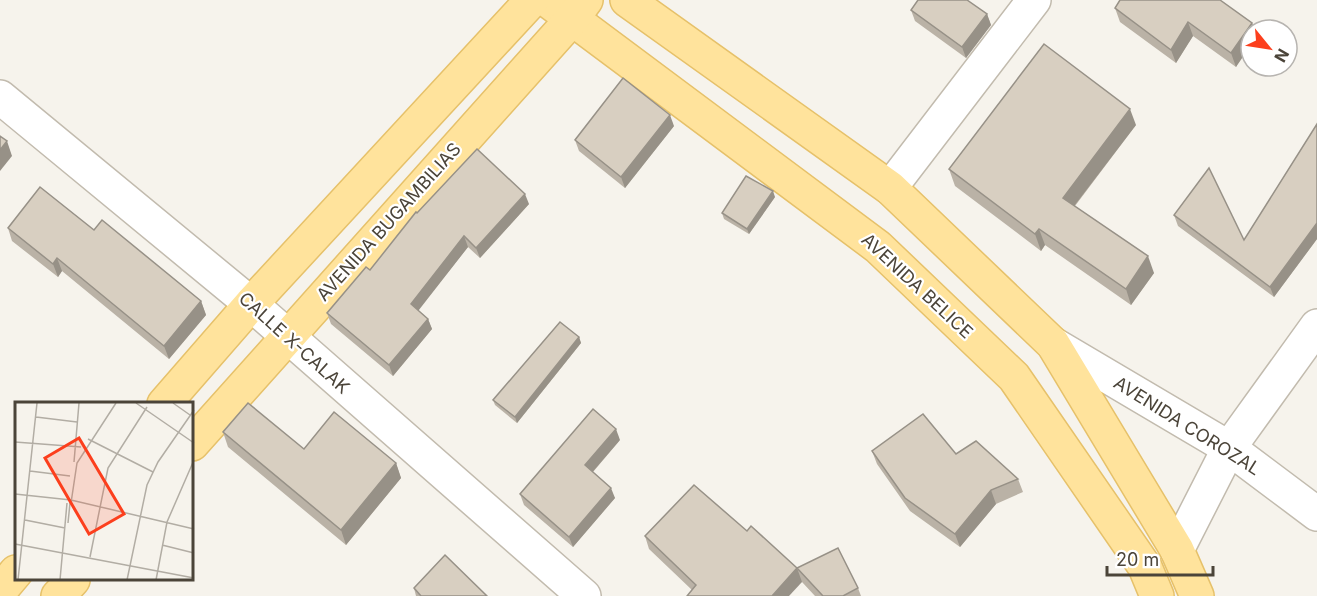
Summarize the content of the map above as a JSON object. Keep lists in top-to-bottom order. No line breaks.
{"streets":{"main road":["AVENIDA BUGAMBILIAS","AVENIDA BELICE"],"street":["CALLE X-CALAK","AVENIDA COROZAL"]},"crossings":[["AVENIDA BUGAMBILIAS","AVENIDA BELICE"],["AVENIDA BUGAMBILIAS","CALLE X-CALAK"]],"scale_bar":"20 m","north":"bottom right"}
